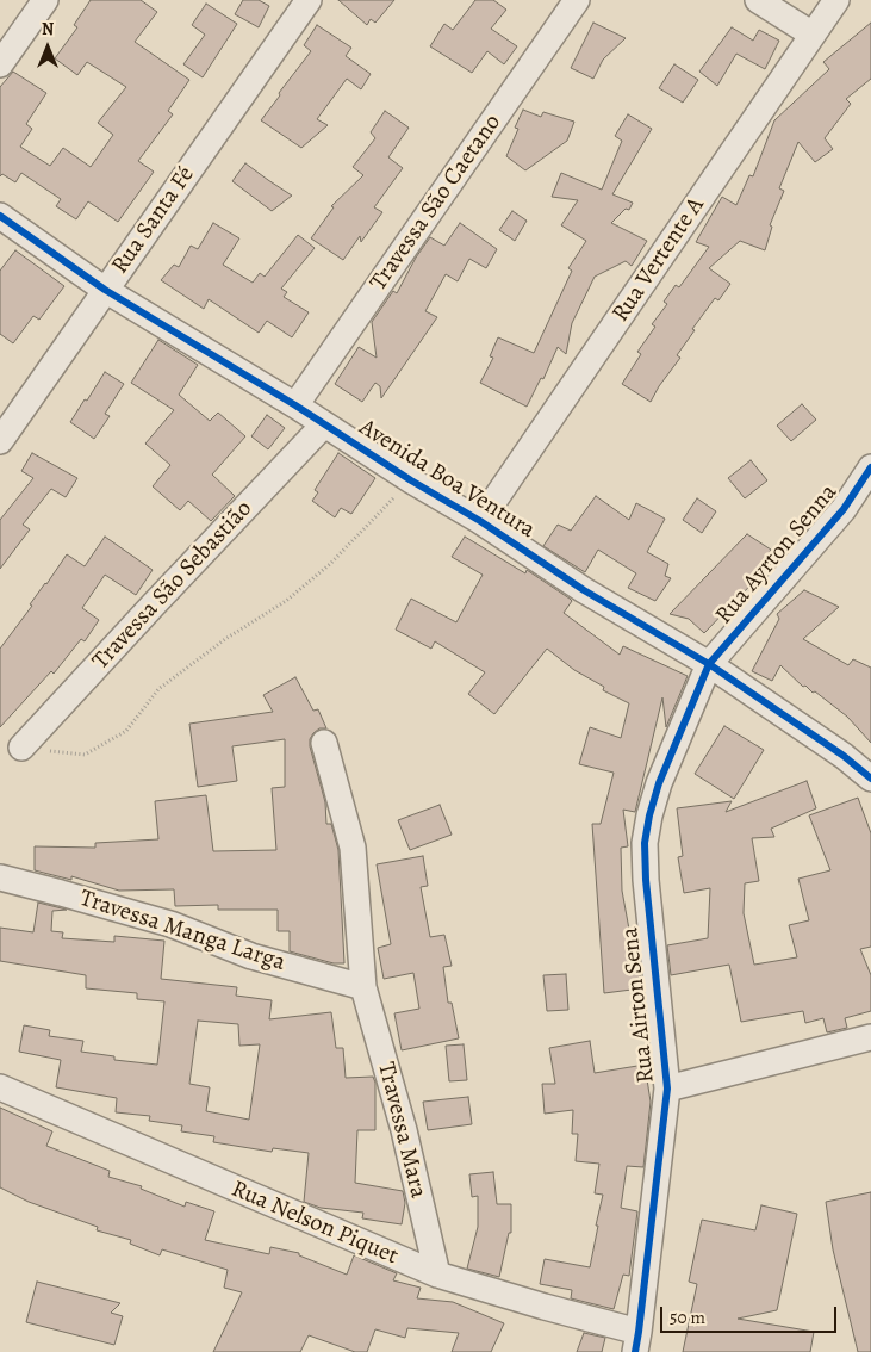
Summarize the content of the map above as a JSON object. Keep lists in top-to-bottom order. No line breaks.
{"streets":{"street":["Travessa São Caetano","Rua Santa Fé","Rua Vertente A","Avenida Boa Ventura","Rua Ayrton Senna","Travessa São Sebastião","Travessa Manga Larga","Rua Airton Sena","Travessa Mara","Rua Nelson Piquet"]},"crossings":[["Travessa São Caetano","Avenida Boa Ventura"],["Rua Santa Fé","Avenida Boa Ventura"],["Rua Vertente A","Avenida Boa Ventura"],["Avenida Boa Ventura","Rua Ayrton Senna"],["Avenida Boa Ventura","Travessa São Sebastião"],["Avenida Boa Ventura","Rua Airton Sena"],["Rua Ayrton Senna","Rua Airton Sena"],["Travessa Manga Larga","Travessa Mara"],["Rua Airton Sena","Rua Nelson Piquet"],["Travessa Mara","Rua Nelson Piquet"]],"scale_bar":"50 m","north":"top"}
